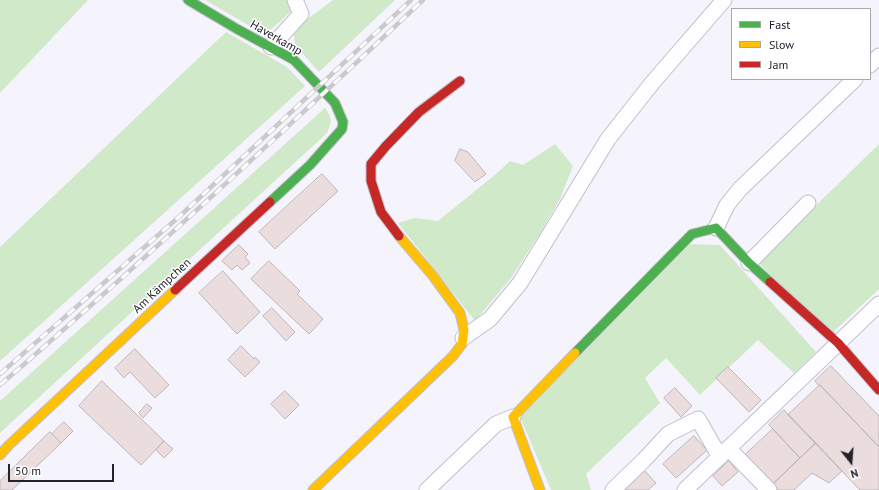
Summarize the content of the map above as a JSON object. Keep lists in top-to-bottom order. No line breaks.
{"streets":{"street":["Haverkamp","Am Kämpchen"]},"crossings":[["Haverkamp","Am Kämpchen"]],"legend":["Fast","Slow","Jam"],"scale_bar":"50 m","north":"bottom"}
